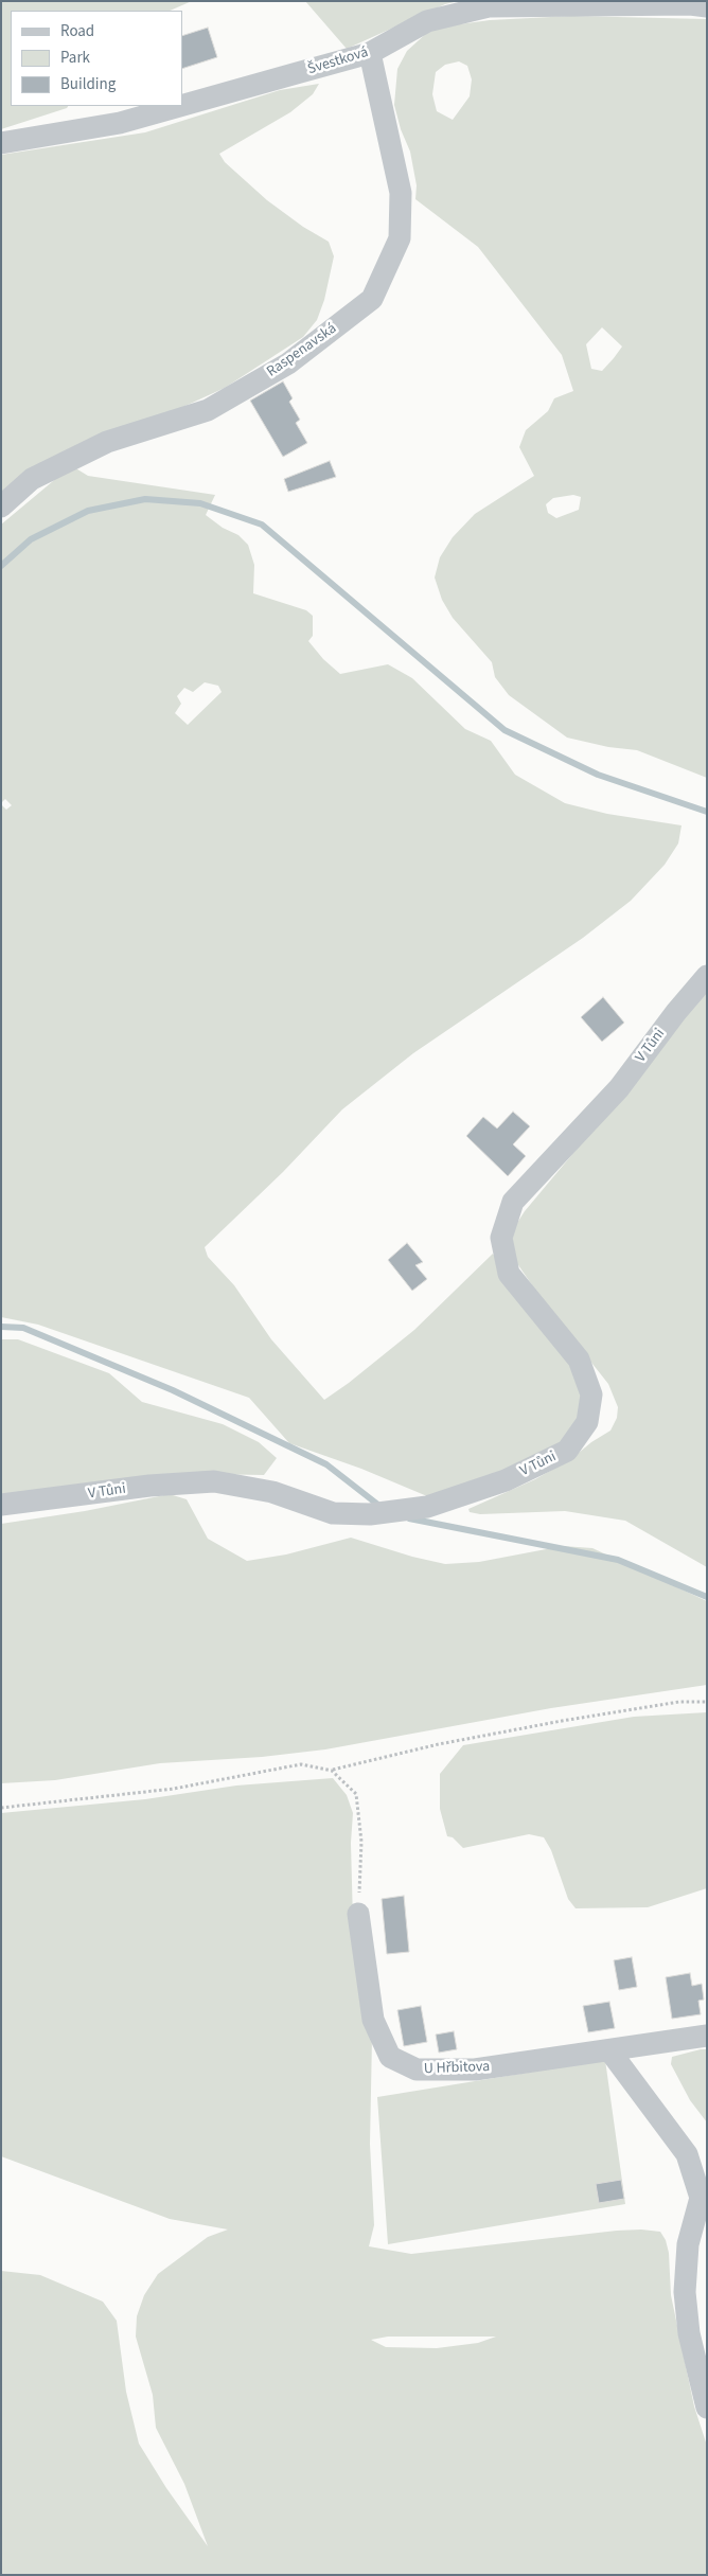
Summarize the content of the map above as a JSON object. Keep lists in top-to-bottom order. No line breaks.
{"streets":{"street":["Švestková","Raspenavská","V Tůni","U Hřbitova"]},"crossings":[["Švestková","Raspenavská"]],"legend":["Road","Park","Building"]}
